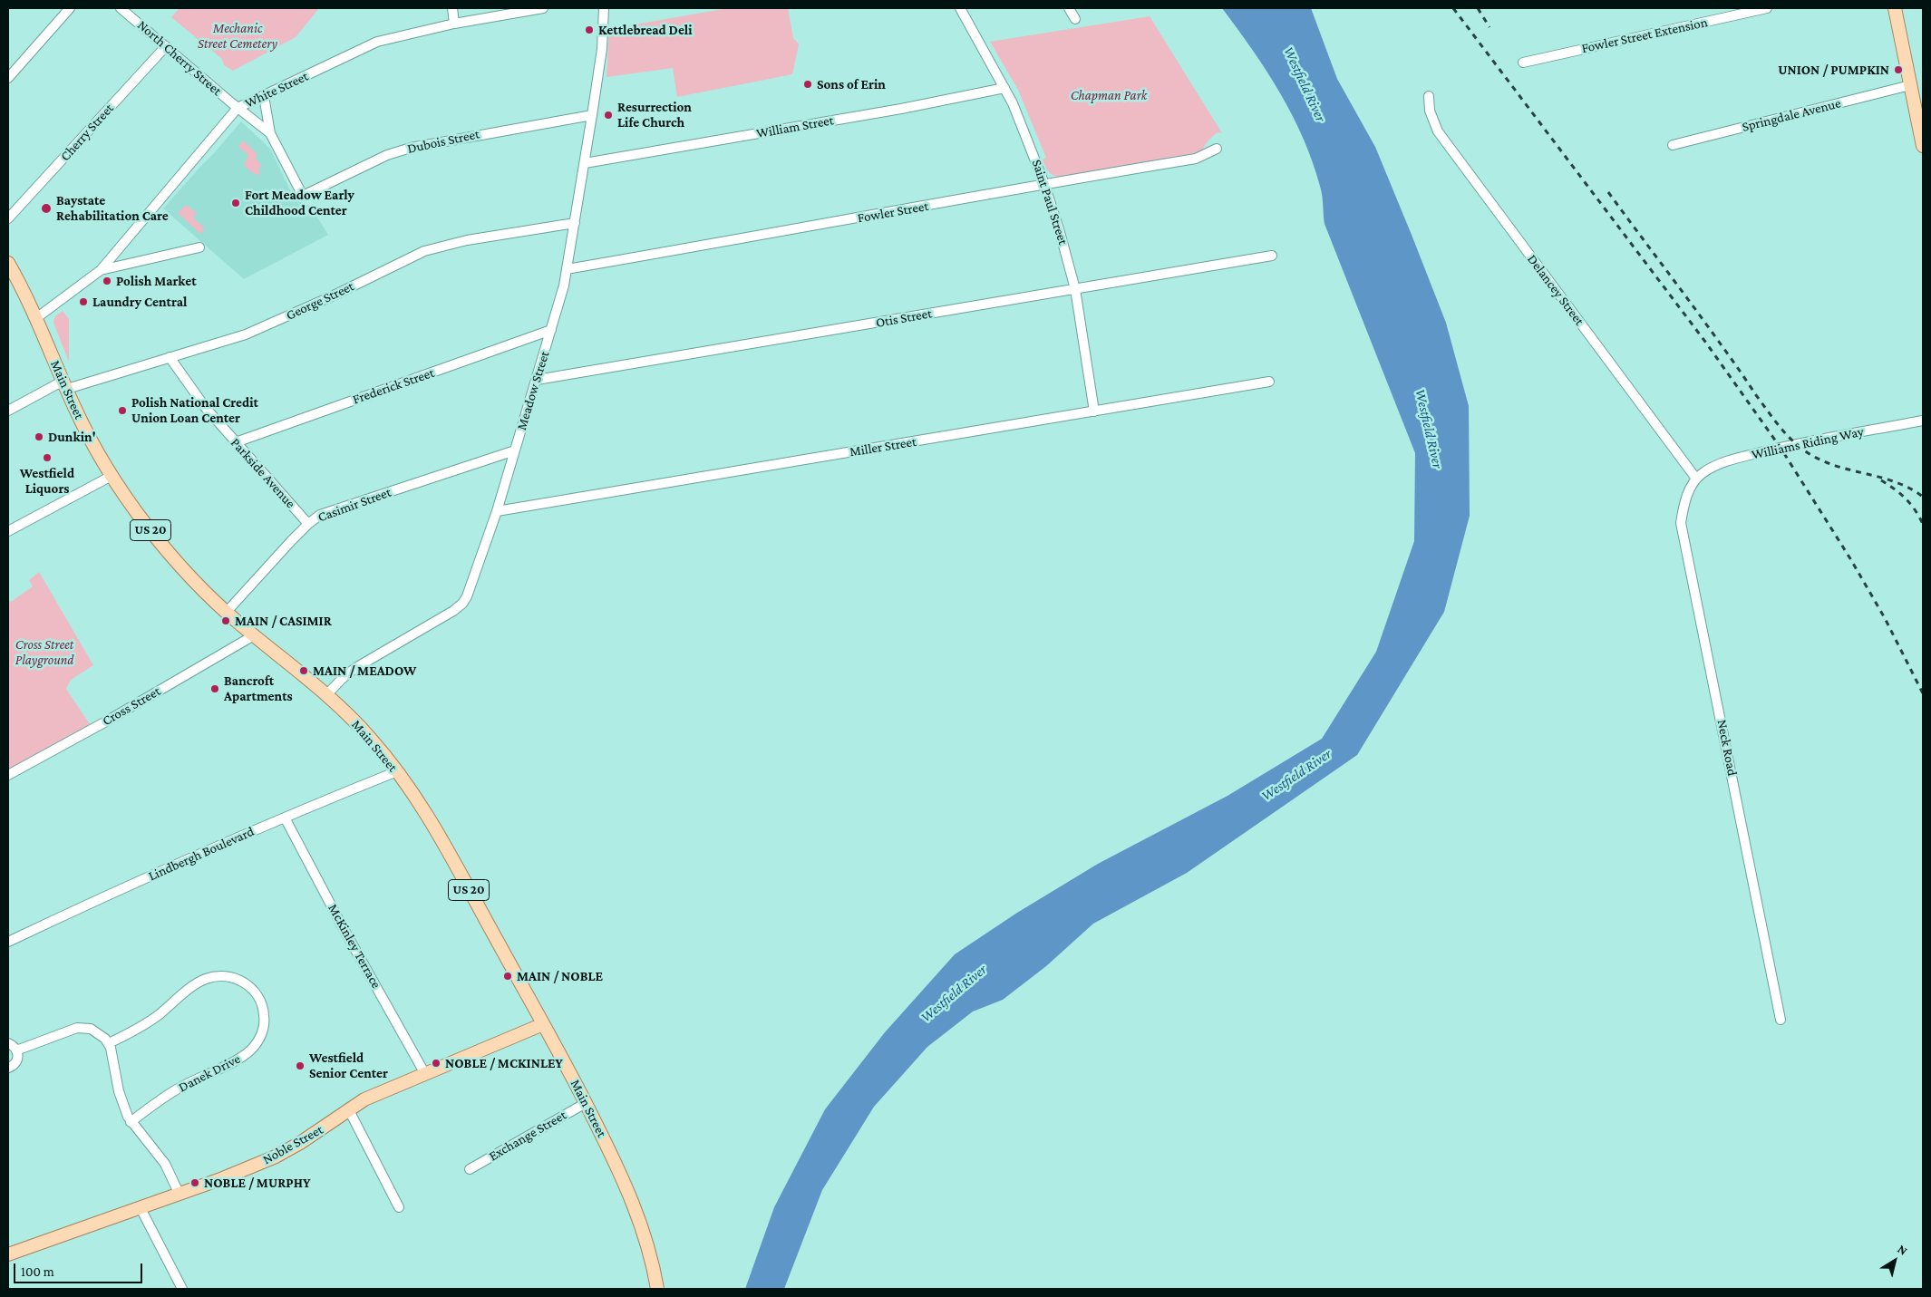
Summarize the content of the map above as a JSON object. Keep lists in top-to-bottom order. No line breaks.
{"streets":{"main road":["Main Street","US 20","Noble Street"],"street":["Fowler Street Extension","North Cherry Street","White Street","Springdale Avenue","William Street","Cherry Street","Dubois Street","Saint Paul Street","Fowler Street","Delancey Street","George Street","Otis Street","Frederick Street","Meadow Street","Williams Riding Way","Miller Street","Parkside Avenue","Casimir Street","Cross Street","Neck Road","Lindbergh Boulevard","McKinley Terrace","Danek Drive","Exchange Street"]},"crossings":[["North Cherry Street","White Street"],["North Cherry Street","Cherry Street"],["North Cherry Street","Dubois Street"],["White Street","Main Street"],["William Street","Saint Paul Street"],["William Street","Meadow Street"],["Dubois Street","Meadow Street"],["Saint Paul Street","Fowler Street"],["Saint Paul Street","Otis Street"],["Saint Paul Street","Miller Street"],["Fowler Street","Meadow Street"],["Delancey Street","Williams Riding Way"],["Delancey Street","Neck Road"],["George Street","Main Street"],["George Street","Meadow Street"],["George Street","Parkside Avenue"],["Otis Street","Meadow Street"],["Frederick Street","Meadow Street"],["Frederick Street","Parkside Avenue"],["Main Street","Meadow Street"],["Main Street","Casimir Street"],["Main Street","Cross Street"],["Main Street","Lindbergh Boulevard"],["Main Street","Exchange Street"],["Main Street","Noble Street"],["Meadow Street","Miller Street"],["Meadow Street","Casimir Street"],["Williams Riding Way","Neck Road"],["Parkside Avenue","Casimir Street"],["Lindbergh Boulevard","McKinley Terrace"],["McKinley Terrace","Noble Street"]],"water":["Westfield River"],"parks":["Mechanic Street Cemetery","Chapman Park","Cross Street Playground"],"places":["Kettlebread Deli","UNION / PUMPKIN","Sons of Erin","Resurrection Life Church","Fort Meadow Early Childhood Center","Baystate Rehabilitation Care","Polish Market","Laundry Central","Polish National Credit Union Loan Center","Dunkin'","Westfield Liquors","MAIN / CASIMIR","MAIN / MEADOW","Bancroft Apartments","MAIN / NOBLE","NOBLE / MCKINLEY","Westfield Senior Center","NOBLE / MURPHY"],"scale_bar":"100 m","north":"top right"}
